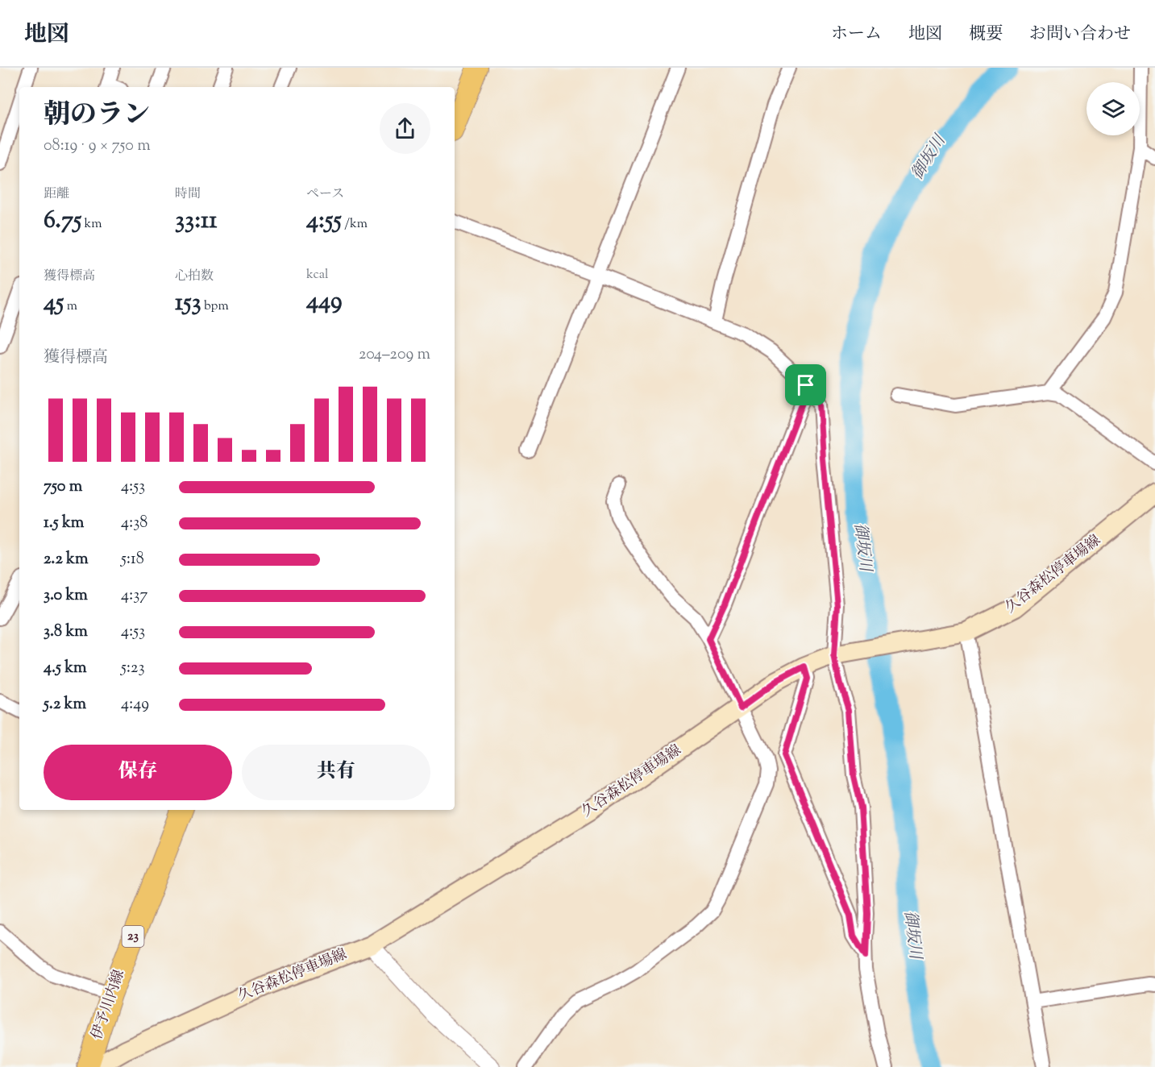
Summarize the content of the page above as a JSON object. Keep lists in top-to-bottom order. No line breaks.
{"streets":{"main road":["久谷森松停車場線","23","伊予川内線"]},"water":["御坂川"],"page":{"header":"地図","nav":["ホーム","地図","概要","お問い合わせ"],"heading":["朝のラン","08:19 · 9 × 750 m"],"stats":[["距離","6.75 km"],["時間","33:11"],["ペース","4:55 /km"],["獲得標高","45 m"],["心拍数","153 bpm"],["kcal","449"]],"chart":["獲得標高","204–209 m"],"list":[{"name":"750 m","note":"4:53"},{"name":"1.5 km","note":"4:38"},{"name":"2.2 km","note":"5:18"},{"name":"3.0 km","note":"4:37"},{"name":"3.8 km","note":"4:53"},{"name":"4.5 km","note":"5:23"},{"name":"5.2 km","note":"4:49"}],"buttons":["保存","共有"]}}
